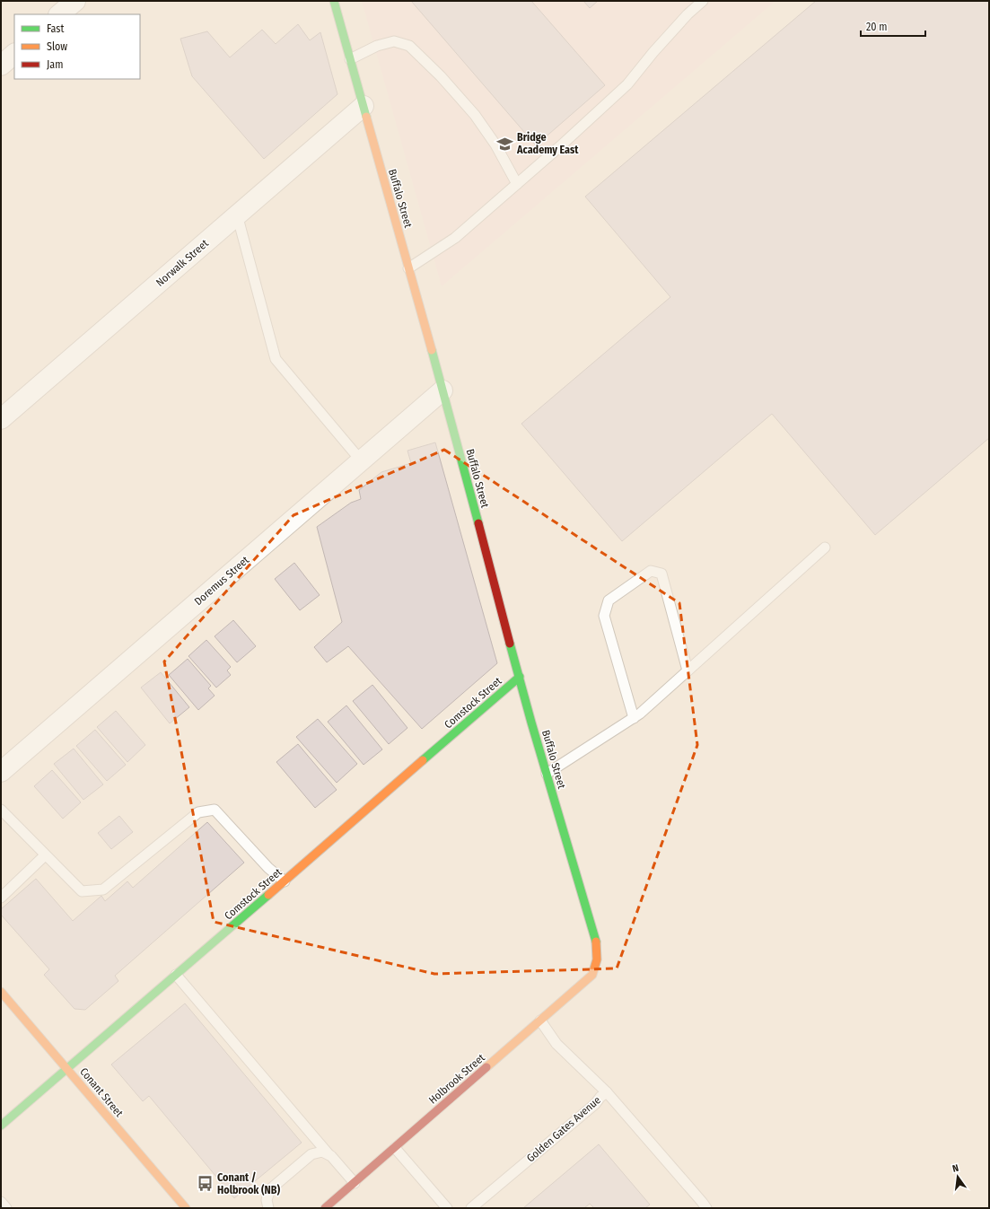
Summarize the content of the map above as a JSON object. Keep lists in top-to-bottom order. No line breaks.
{"streets":{"street":["Buffalo Street","Norwalk Street","Doremus Street","Comstock Street","Holbrook Street","Conant Street"],"lane":["Golden Gates Avenue"]},"crossings":[["Buffalo Street","Norwalk Street"],["Buffalo Street","Doremus Street"],["Buffalo Street","Comstock Street"],["Buffalo Street","Holbrook Street"],["Comstock Street","Conant Street"]],"places":{"school or university":["Bridge Academy East"],"bus stop":["Conant / Holbrook (NB)"]},"legend":["Fast","Slow","Jam"],"scale_bar":"20 m","north":"top"}
